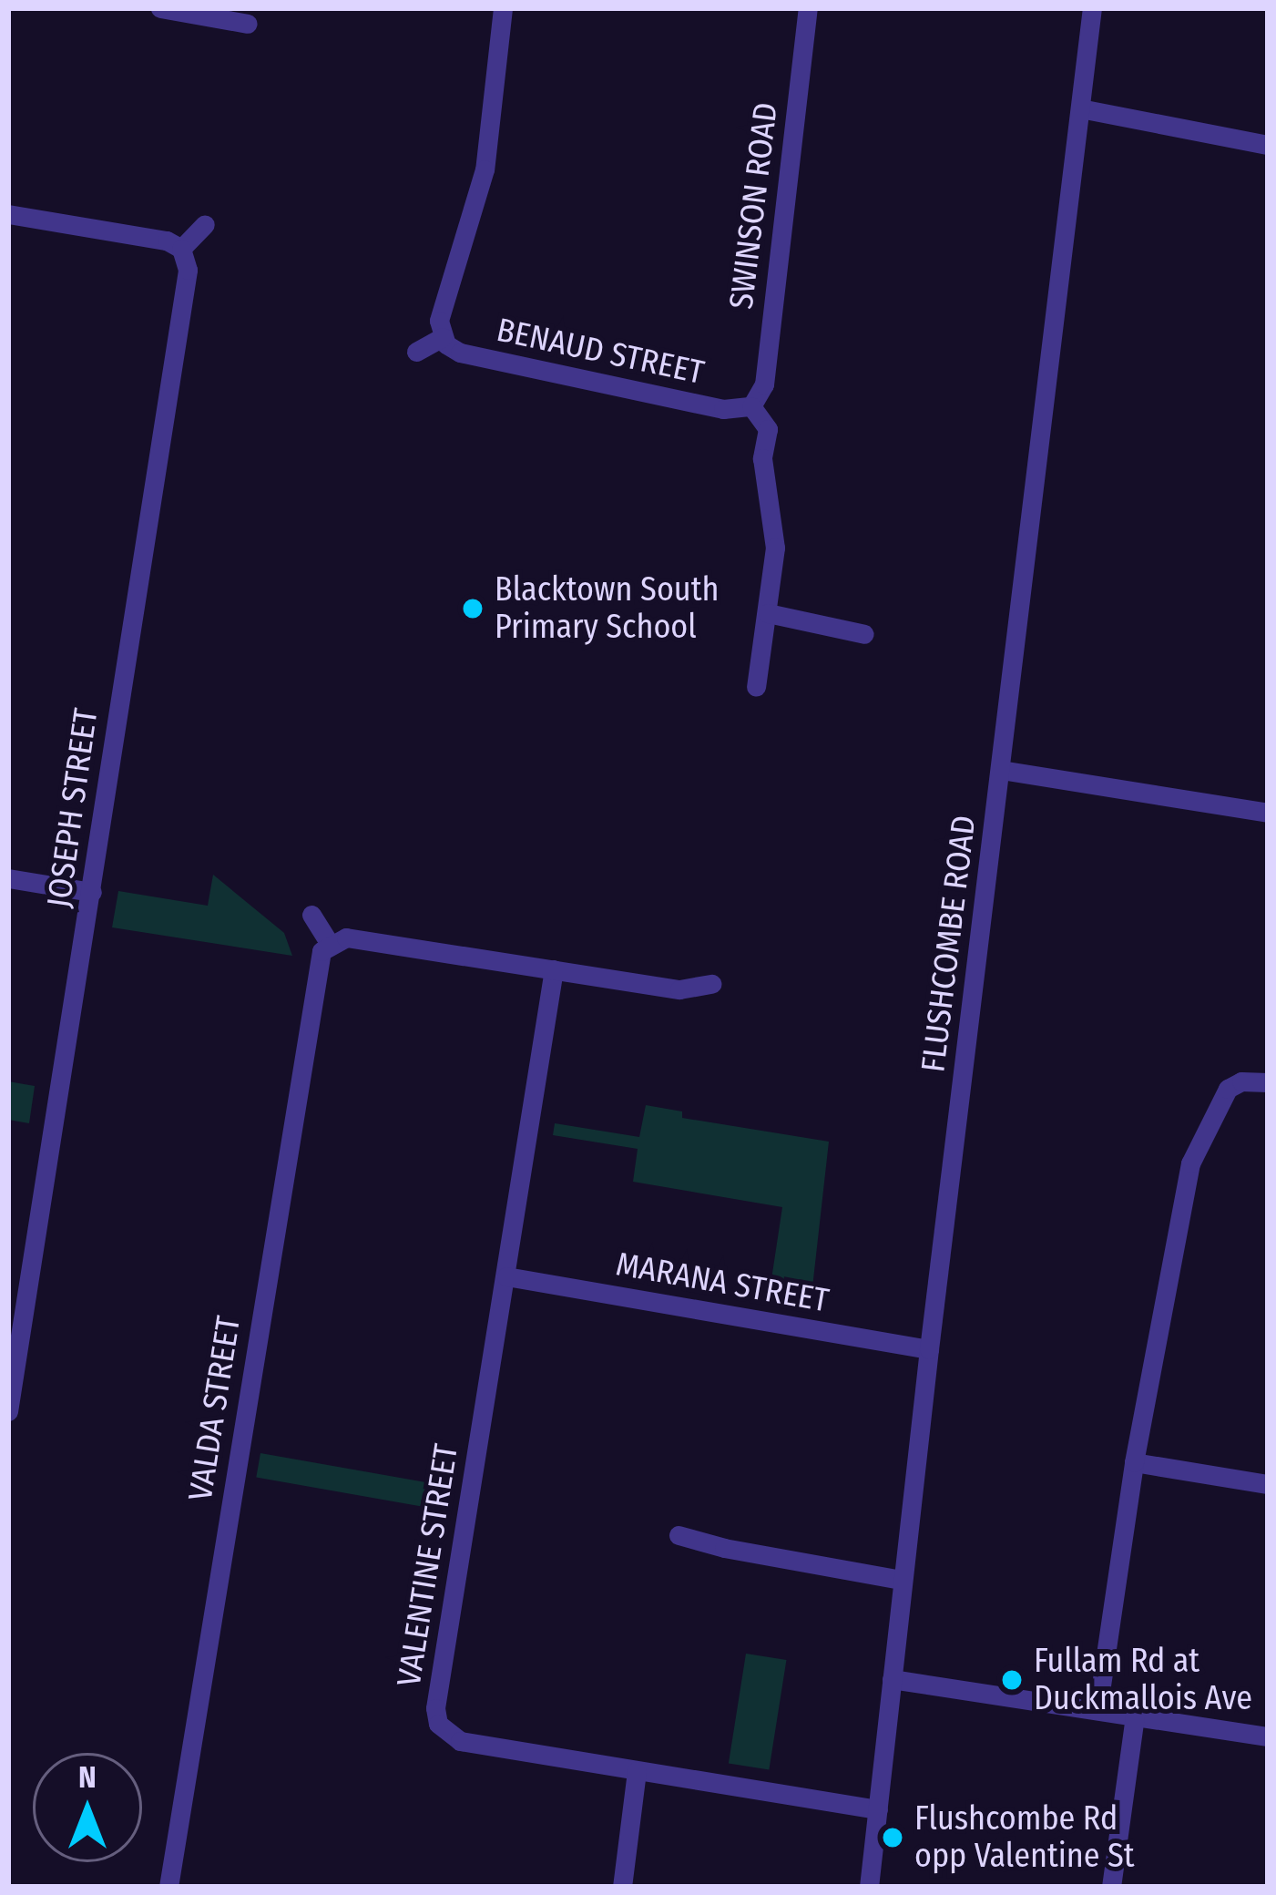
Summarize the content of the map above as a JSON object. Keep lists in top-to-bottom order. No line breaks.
{"streets":{"street":["SWINSON ROAD","BENAUD STREET","JOSEPH STREET","FLUSHCOMBE ROAD","MARANA STREET","VALDA STREET","VALENTINE STREET"]},"crossings":[["SWINSON ROAD","BENAUD STREET"],["FLUSHCOMBE ROAD","MARANA STREET"],["FLUSHCOMBE ROAD","VALENTINE STREET"],["MARANA STREET","VALENTINE STREET"]],"places":["Blacktown South Primary School","Fullam Rd at Duckmallois Ave","Flushcombe Rd opp Valentine St"],"north":"top"}
